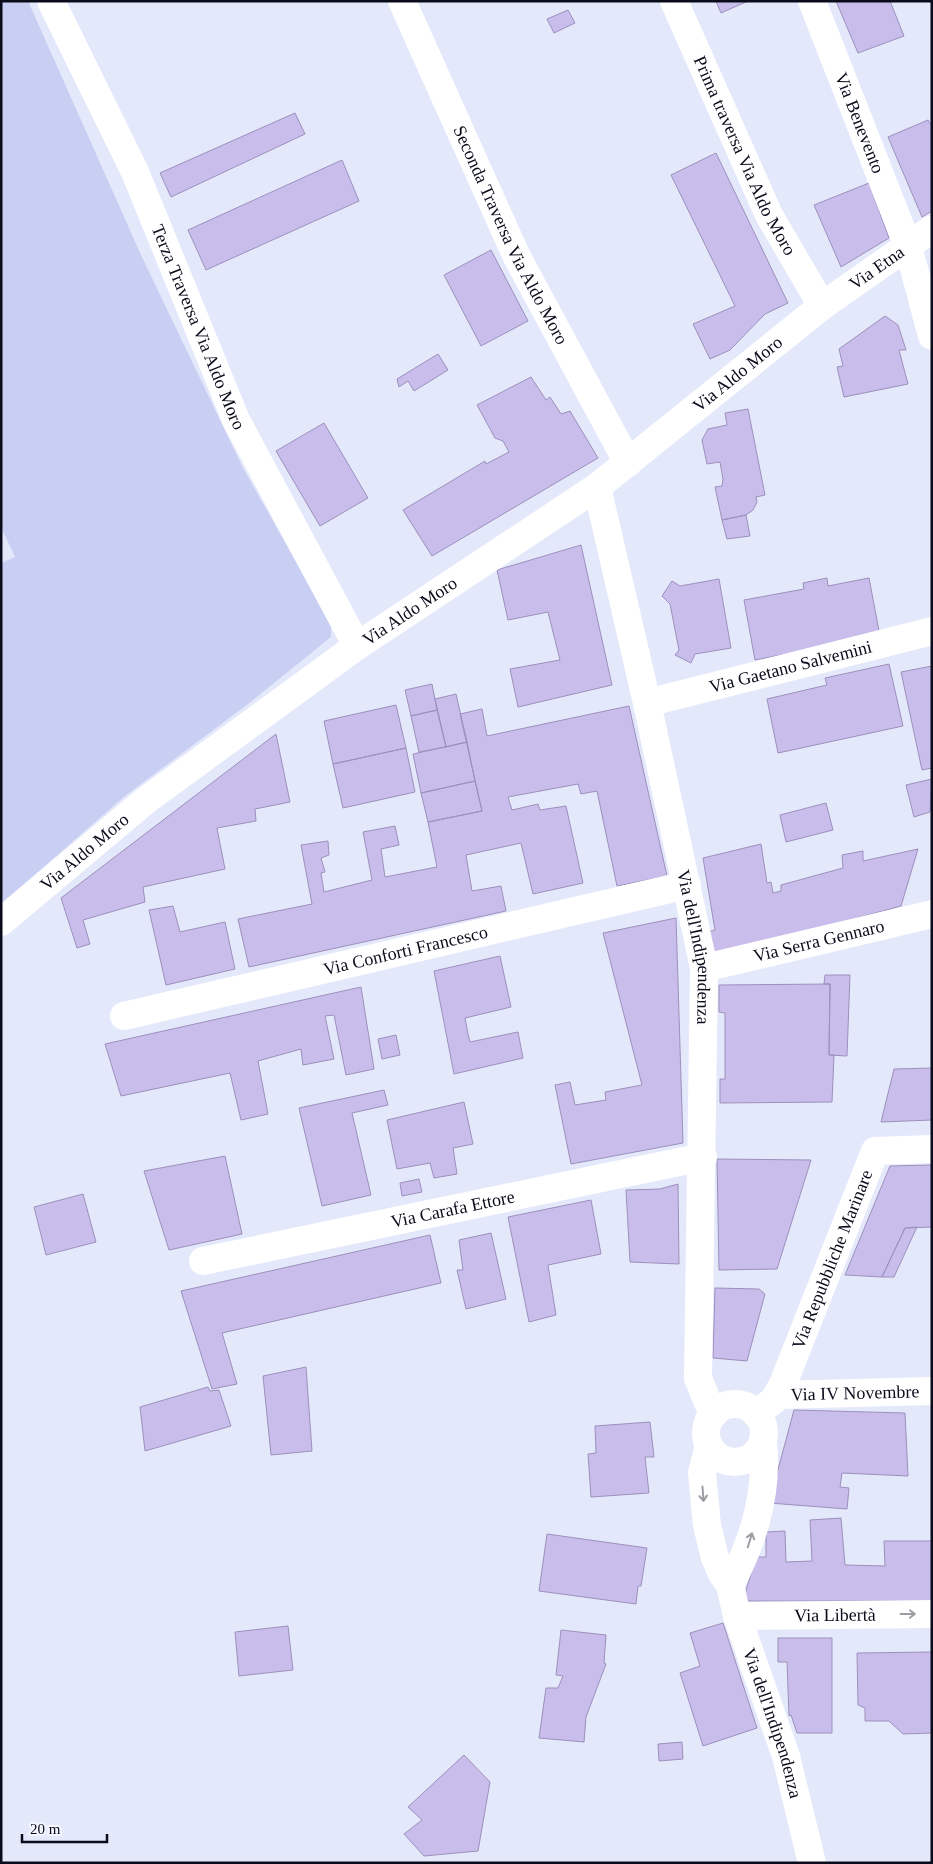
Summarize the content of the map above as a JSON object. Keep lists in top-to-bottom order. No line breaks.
{"streets":{"street":["Via Benevento","Prima traversa Via Aldo Moro","Seconda Traversa Via Aldo Moro","Via Etna","Terza Traversa Via Aldo Moro","Via Aldo Moro","Via Gaetano Salvemini","Via Serra Gennaro","Via dell'Indipendenza","Via Conforti Francesco","Via Carafa Ettore","Via Repubbliche Marinare","Via IV Novembre","Via Libertà"]},"crossings":[["Via Benevento","Via Etna"],["Prima traversa Via Aldo Moro","Via Etna"],["Prima traversa Via Aldo Moro","Via Aldo Moro"],["Seconda Traversa Via Aldo Moro","Via Aldo Moro"],["Via Etna","Via Aldo Moro"],["Terza Traversa Via Aldo Moro","Via Aldo Moro"],["Via Aldo Moro","Via dell'Indipendenza"],["Via Gaetano Salvemini","Via dell'Indipendenza"],["Via Serra Gennaro","Via dell'Indipendenza"],["Via dell'Indipendenza","Via Conforti Francesco"],["Via dell'Indipendenza","Via Carafa Ettore"],["Via dell'Indipendenza","Via Repubbliche Marinare"],["Via dell'Indipendenza","Via Libertà"],["Via Repubbliche Marinare","Via IV Novembre"]],"one_way":["Via Libertà"],"scale_bar":"20 m"}
